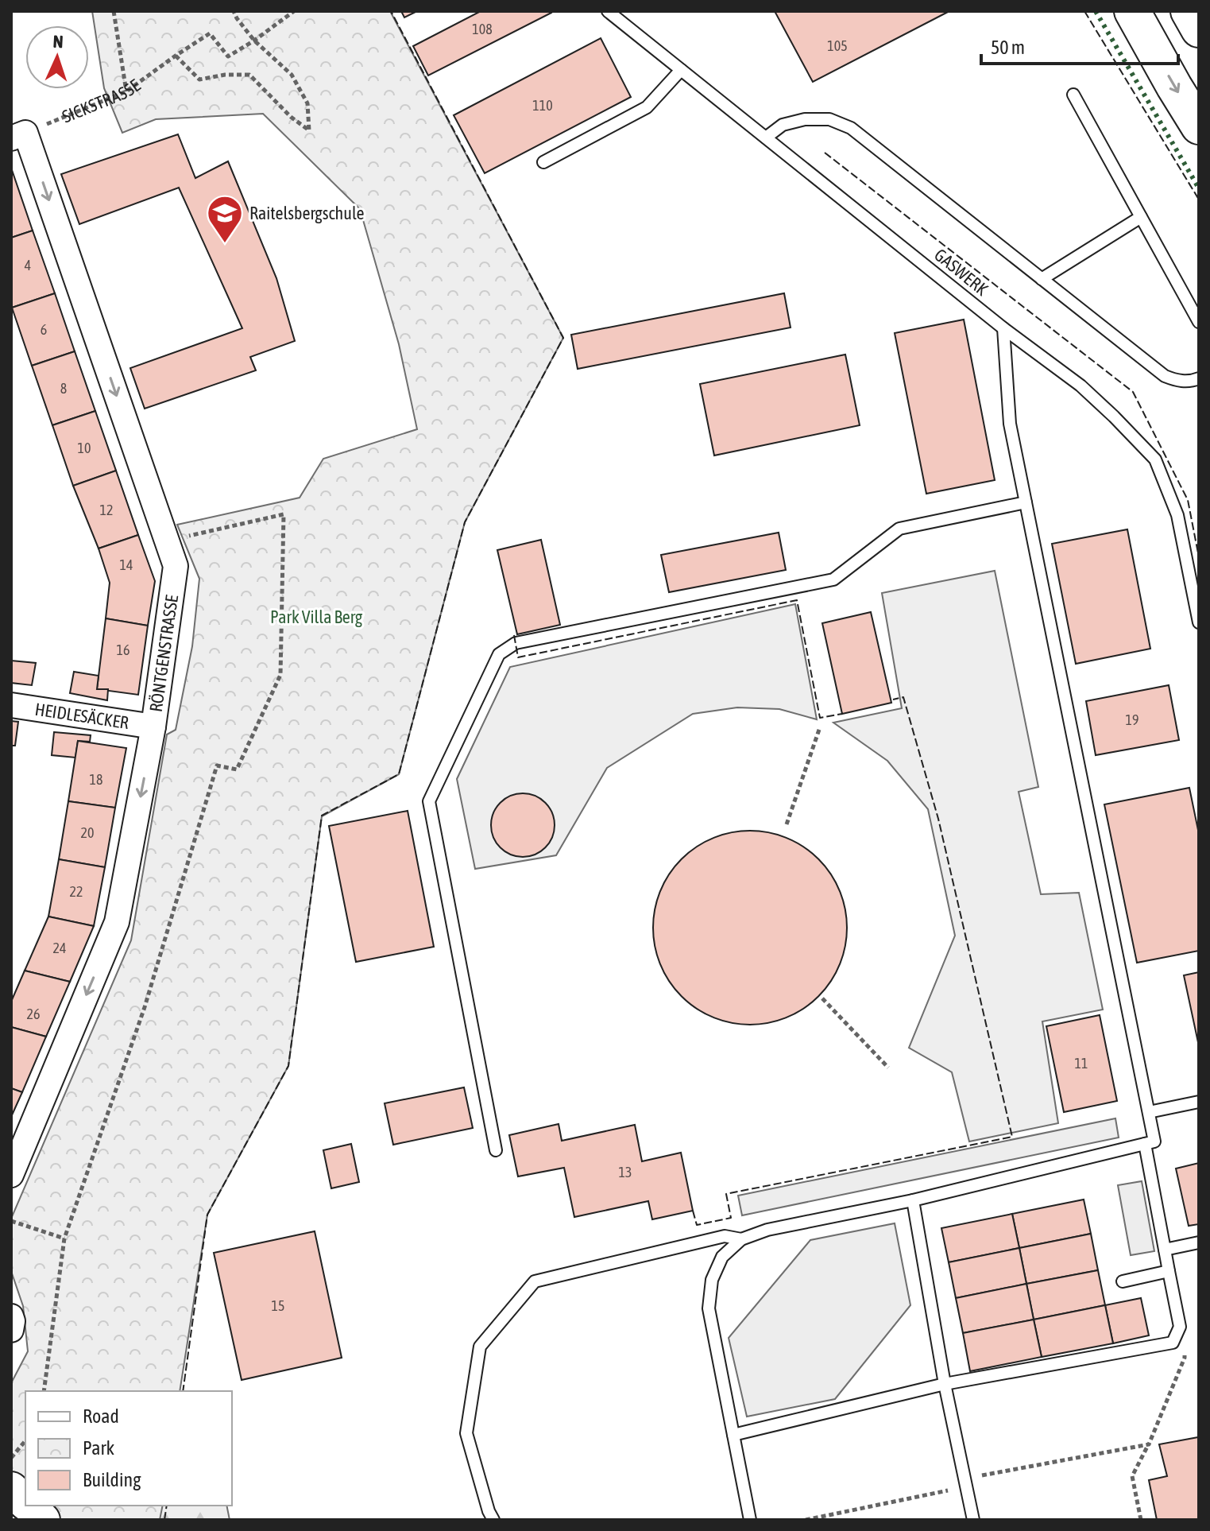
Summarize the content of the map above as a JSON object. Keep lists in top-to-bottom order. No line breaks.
{"streets":{"street":["RÖNTGENSTRASSE","HEIDLESÄCKER"],"lane":["GASWERK"],"path":["SICKSTRASSE"]},"crossings":[["SICKSTRASSE","RÖNTGENSTRASSE"],["RÖNTGENSTRASSE","HEIDLESÄCKER"]],"one_way":["RÖNTGENSTRASSE"],"parks":["Park Villa Berg"],"places":{"school or university":["Raitelsbergschule"]},"house_numbers":["108","105","110","4","6","8","10","12","14","16","19","18","20","22","24","26","11","13","15"],"legend":["Road","Park","Building"],"scale_bar":"50 m","north":"top"}
